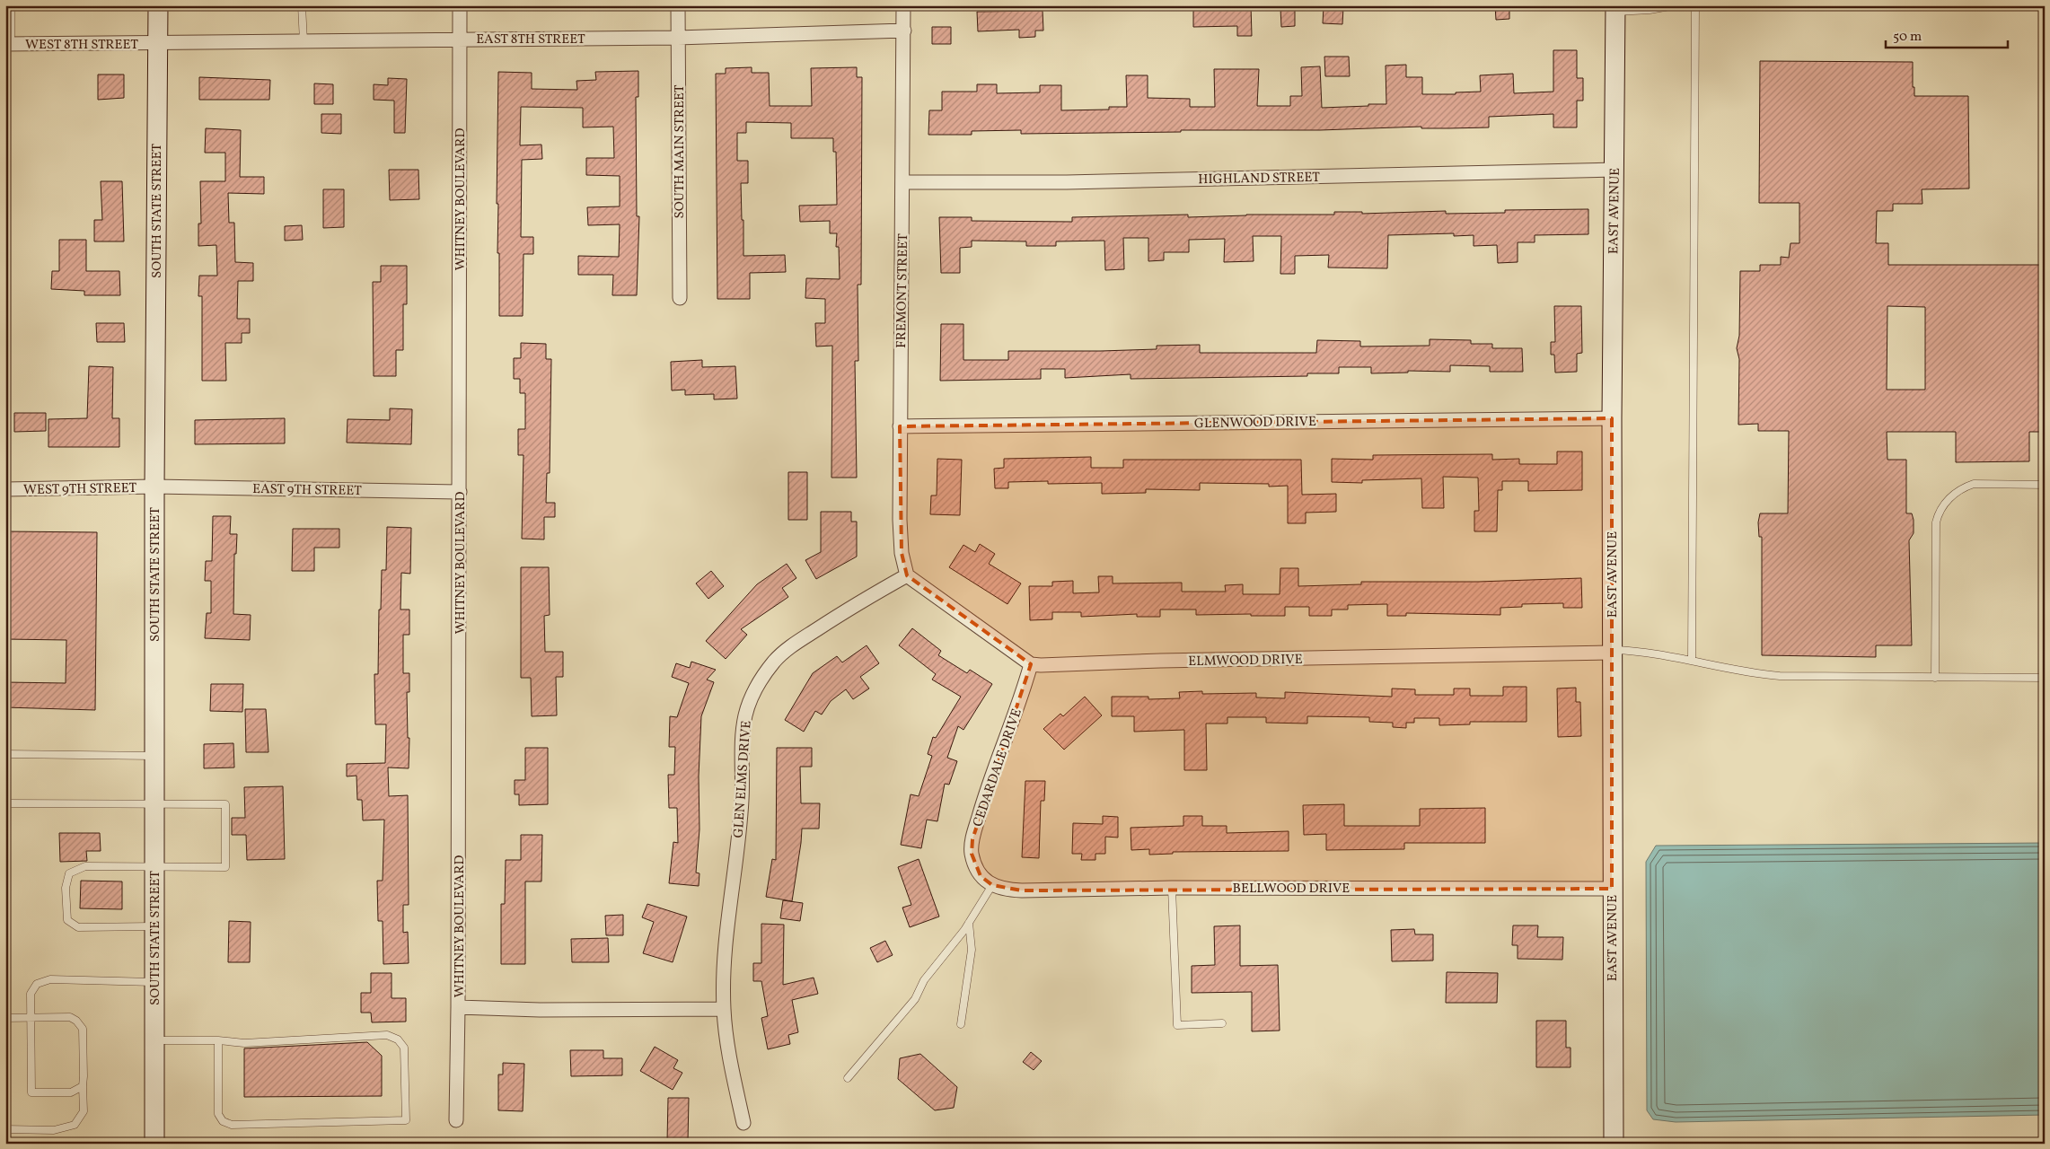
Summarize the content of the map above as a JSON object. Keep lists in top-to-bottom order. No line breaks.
{"streets":{"main road":["SOUTH STATE STREET","EAST AVENUE"],"street":["EAST 8TH STREET","WEST 8TH STREET","SOUTH MAIN STREET","HIGHLAND STREET","WHITNEY BOULEVARD","FREMONT STREET","GLENWOOD DRIVE","WEST 9TH STREET","EAST 9TH STREET","ELMWOOD DRIVE","CEDARDALE DRIVE","GLEN ELMS DRIVE","BELLWOOD DRIVE"]},"crossings":[["EAST 8TH STREET","WEST 8TH STREET"],["EAST 8TH STREET","SOUTH MAIN STREET"],["EAST 8TH STREET","WHITNEY BOULEVARD"],["EAST 8TH STREET","SOUTH STATE STREET"],["EAST 8TH STREET","FREMONT STREET"],["WEST 8TH STREET","SOUTH STATE STREET"],["HIGHLAND STREET","EAST AVENUE"],["HIGHLAND STREET","FREMONT STREET"],["WHITNEY BOULEVARD","EAST 9TH STREET"],["SOUTH STATE STREET","WEST 9TH STREET"],["SOUTH STATE STREET","EAST 9TH STREET"],["EAST AVENUE","GLENWOOD DRIVE"],["EAST AVENUE","ELMWOOD DRIVE"],["EAST AVENUE","BELLWOOD DRIVE"],["FREMONT STREET","GLENWOOD DRIVE"],["FREMONT STREET","GLEN ELMS DRIVE"],["WEST 9TH STREET","EAST 9TH STREET"],["ELMWOOD DRIVE","CEDARDALE DRIVE"],["CEDARDALE DRIVE","BELLWOOD DRIVE"]],"scale_bar":"50 m"}
